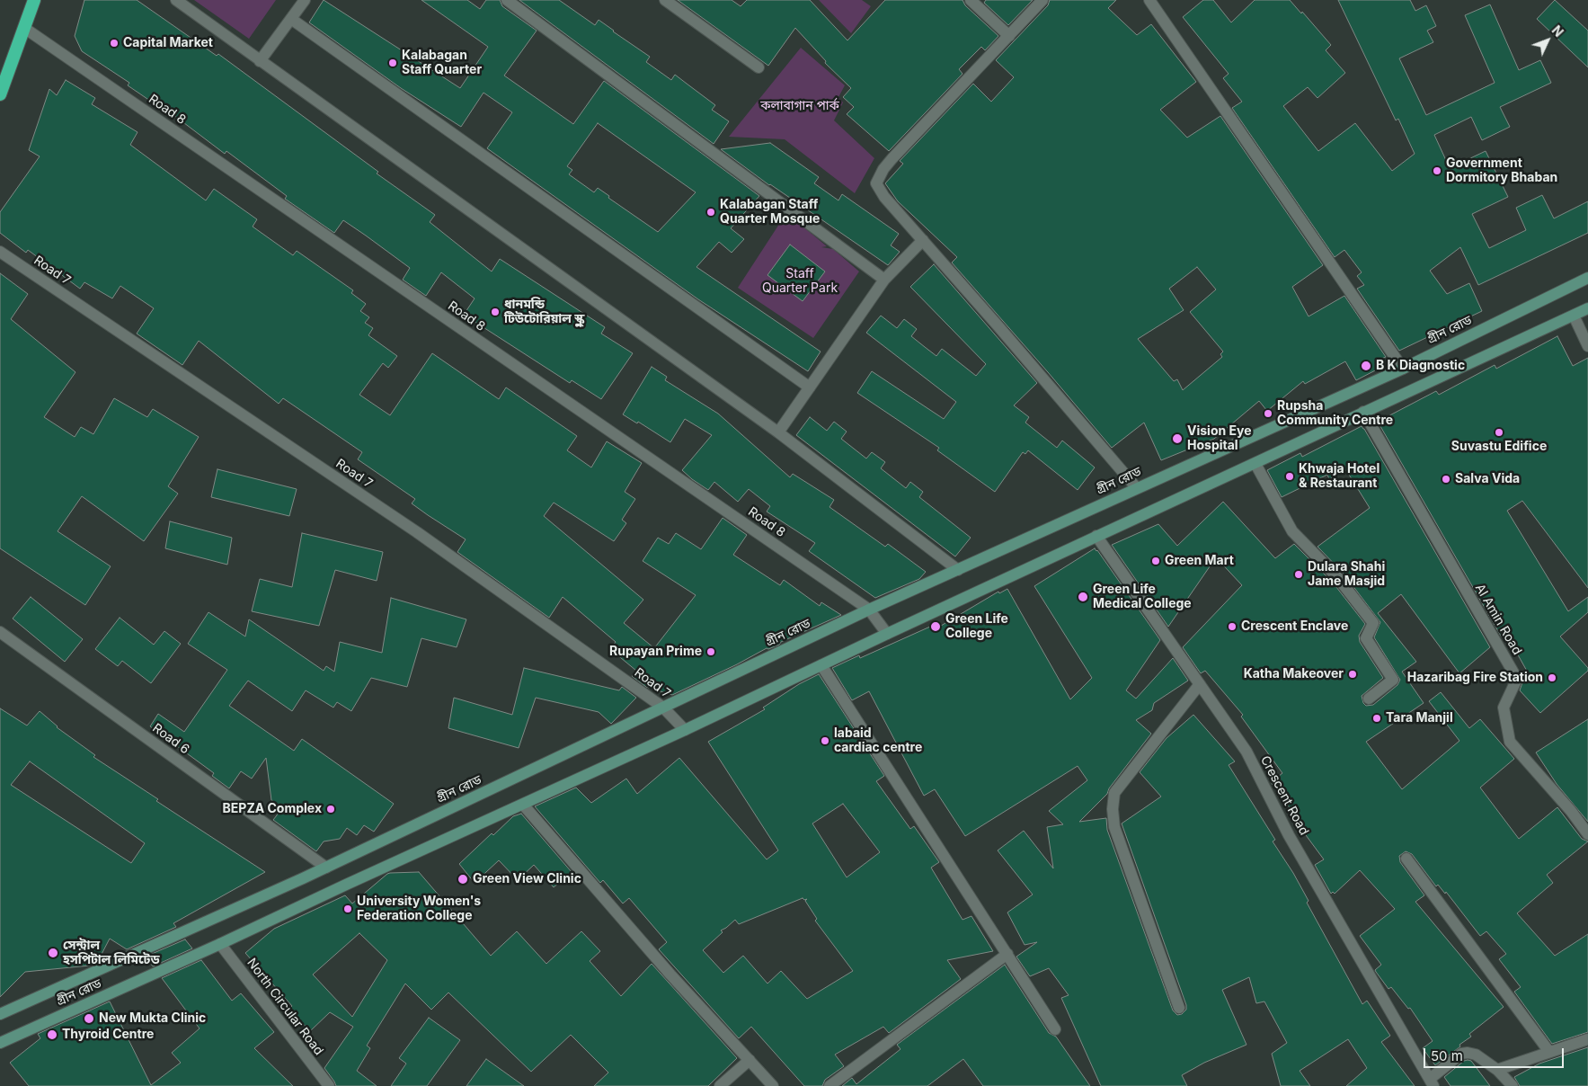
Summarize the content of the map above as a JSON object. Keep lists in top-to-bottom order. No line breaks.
{"streets":{"main road":["গ্রীন রোড"],"street":["Road 8","Road 7","Al Amin Road","Road 6","Crescent Road","North Circular Road"]},"crossings":[["Road 8","গ্রীন রোড"],["Road 7","গ্রীন রোড"],["গ্রীন রোড","Al Amin Road"],["গ্রীন রোড","Road 6"],["গ্রীন রোড","Crescent Road"],["গ্রীন রোড","North Circular Road"]],"parks":["কলাবাগান পার্ক","Staff Quarter Park"],"places":["Capital Market","Kalabagan Staff Quarter","Government Dormitory Bhaban","Kalabagan Staff Quarter Mosque","ধানমন্ডি টিউটোরিয়াল স্কুল","B K Diagnostic","Rupsha Community Centre","Suvastu Edifice","Vision Eye Hospital","Khwaja Hotel & Restaurant","Salva Vida","Green Mart","Dulara Shahi Jame Masjid","Green Life Medical College","Green Life College","Crescent Enclave","Rupayan Prime","Katha Makeover","Hazaribag Fire Station","Tara Manjil","labaid cardiac centre","BEPZA Complex","Green View Clinic","University Women's Federation College","সেন্ট্রাল হসপিটাল লিমিটেড","New Mukta Clinic","Thyroid Centre"],"scale_bar":"50 m","north":"top right"}
